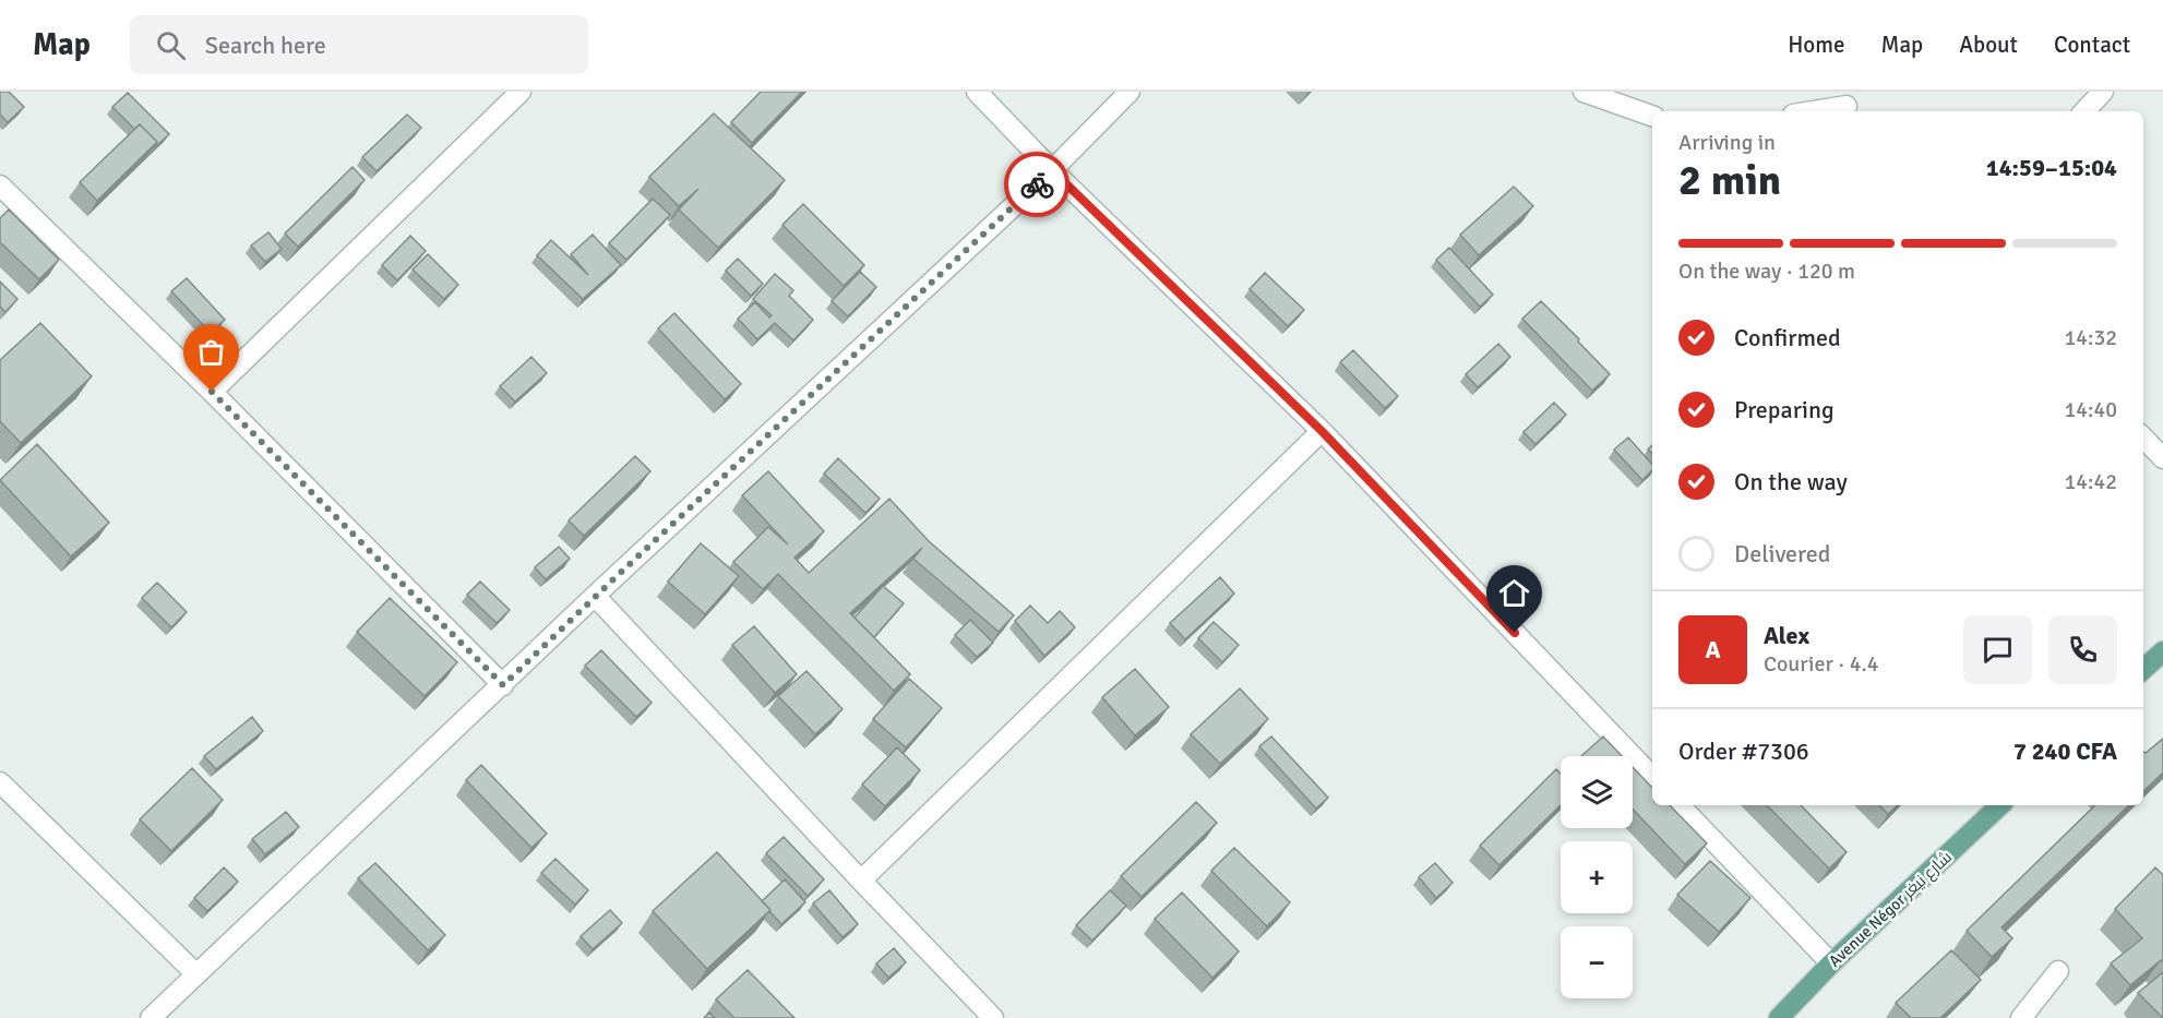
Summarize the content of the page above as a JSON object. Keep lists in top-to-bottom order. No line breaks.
{"streets":{"main road":["Avenue Négor شارع نيغر"]},"page":{"header":"Map","search":"Search here","nav":["Home","Map","About","Contact"],"heading":["2 min","Arriving in","14:59–15:04"],"panel":["Alex","Courier · 4.4","Order #7306","7 240 CFA"],"bar":"On the way · 120 m","list":[["Confirmed","14:32"],["Preparing","14:40"],["On the way","14:42"],"Delivered"],"round":"A","map_buttons":["+","−"]}}
